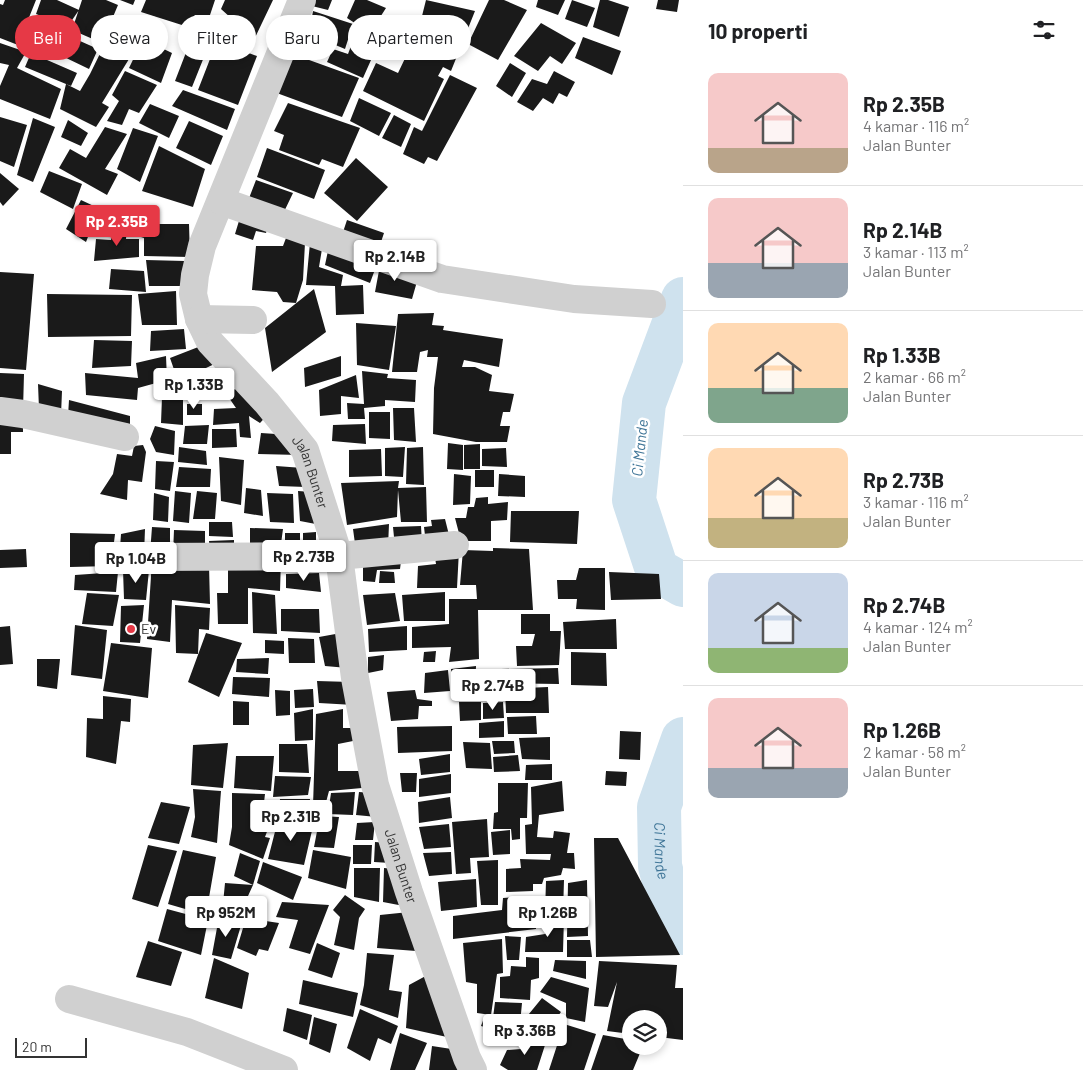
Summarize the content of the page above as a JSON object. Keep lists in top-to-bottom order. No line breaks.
{"streets":{"street":["Jalan Bunter"]},"water":["Ci Mande"],"places":["Ev"],"scale_bar":"20 m","page":{"heading":"10 properti","chip":["Beli","Sewa","Filter","Baru","Apartemen"],"list":[{"name":"Rp 2.35B","note":"4 kamar · 116 m² · Jalan Bunter"},{"name":"Rp 2.14B","note":"3 kamar · 113 m² · Jalan Bunter"},{"name":"Rp 1.33B","note":"2 kamar · 66 m² · Jalan Bunter"},{"name":"Rp 2.73B","note":"3 kamar · 116 m² · Jalan Bunter"},{"name":"Rp 2.74B","note":"4 kamar · 124 m² · Jalan Bunter"},{"name":"Rp 1.26B","note":"2 kamar · 58 m² · Jalan Bunter"}],"price":["Rp 2.35B","Rp 2.14B","Rp 1.33B","Rp 2.73B","Rp 1.04B","Rp 2.74B","Rp 2.31B","Rp 952M","Rp 1.26B","Rp 3.36B"],"scale":"20 m"}}
